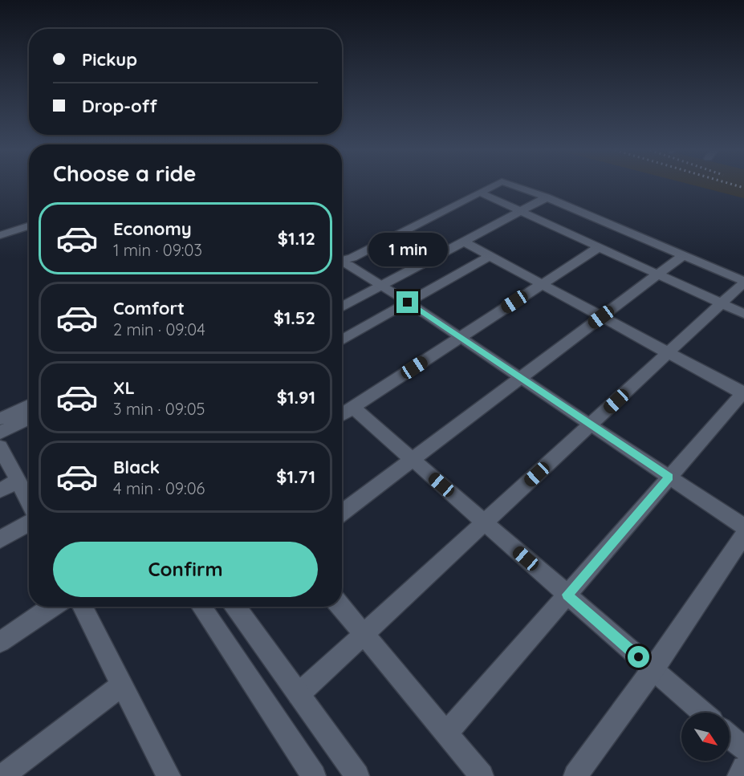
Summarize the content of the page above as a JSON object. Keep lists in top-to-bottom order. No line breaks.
{"north":"bottom right","page":{"banner":["Pickup","Drop-off"],"heading":"Choose a ride","list":[{"name":"Economy","note":"1 min · 09:03","value":"$1.12"},{"name":"Comfort","note":"2 min · 09:04","value":"$1.52"},{"name":"XL","note":"3 min · 09:05","value":"$1.91"},{"name":"Black","note":"4 min · 09:06","value":"$1.71"}],"bubble":"1 min","buttons":"Confirm"}}
